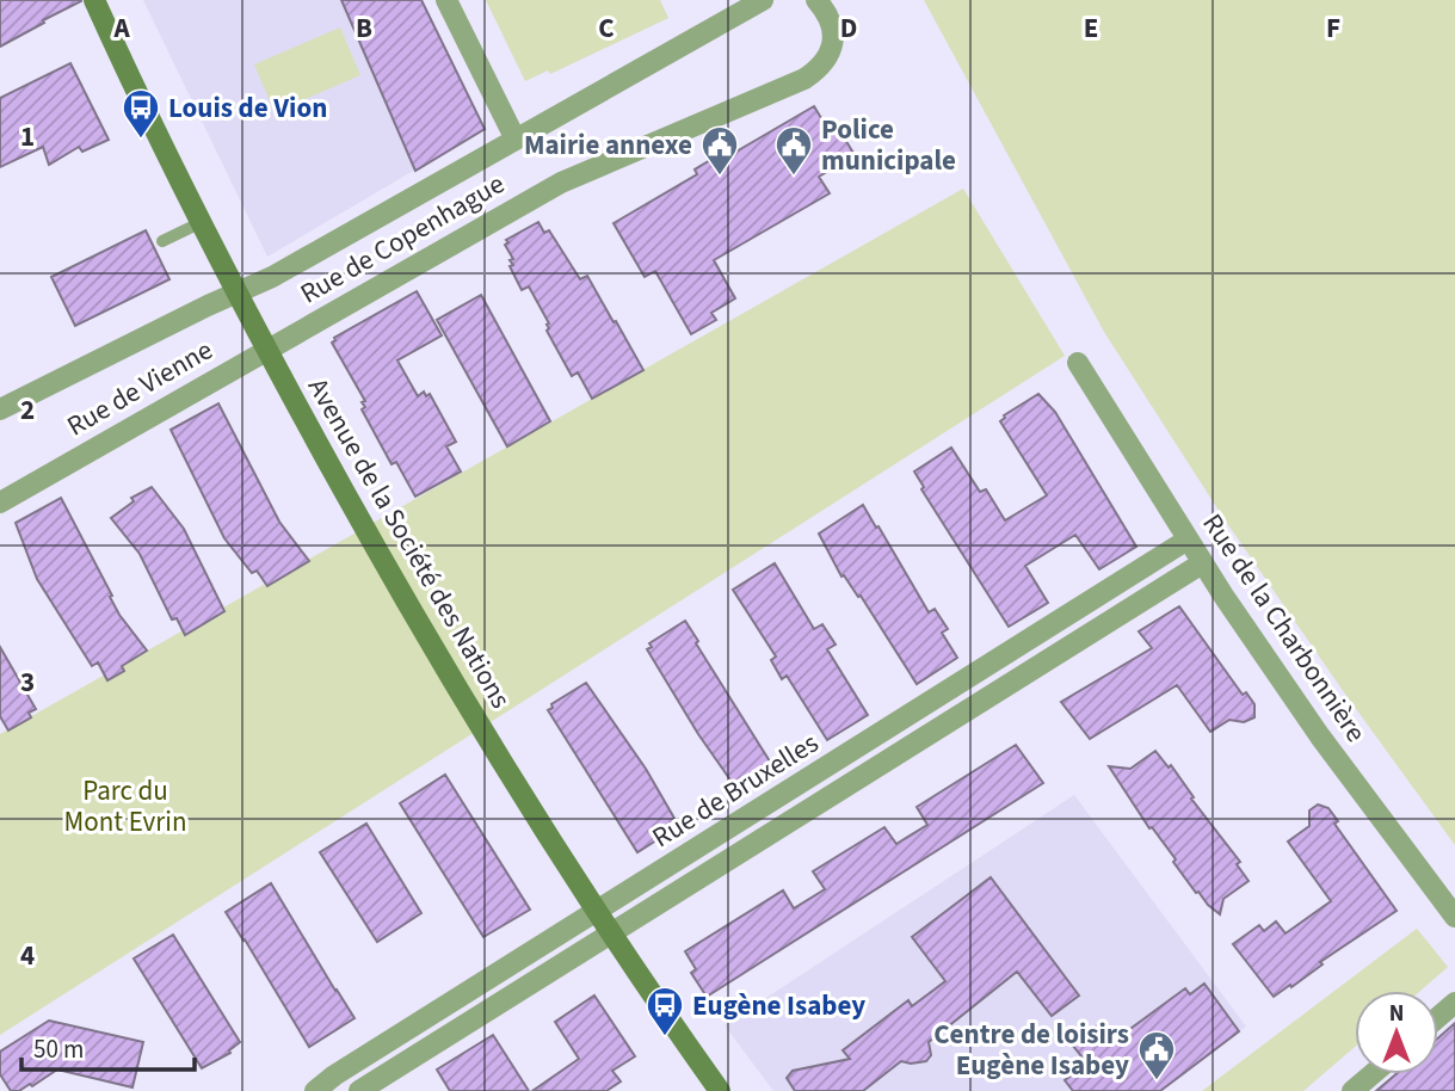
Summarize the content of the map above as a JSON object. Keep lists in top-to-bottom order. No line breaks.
{"streets":{"street":["Rue de Copenhague","Rue de Vienne","Avenue de la Société des Nations","Rue de la Charbonnière","Rue de Bruxelles"]},"crossings":[["Rue de Copenhague","Rue de Vienne"],["Rue de Copenhague","Avenue de la Société des Nations"],["Rue de Vienne","Avenue de la Société des Nations"],["Avenue de la Société des Nations","Rue de Bruxelles"],["Rue de la Charbonnière","Rue de Bruxelles"]],"parks":["Parc du Mont Evrin"],"places":{"bus stop":["Louis de Vion","Eugène Isabey"],"public building":["Mairie annexe","Police municipale","Centre de loisirs Eugène Isabey"]},"scale_bar":"50 m","north":"top","grid":{"columns":["A","B","C","D","E","F"],"rows":["1","2","3","4"]}}
